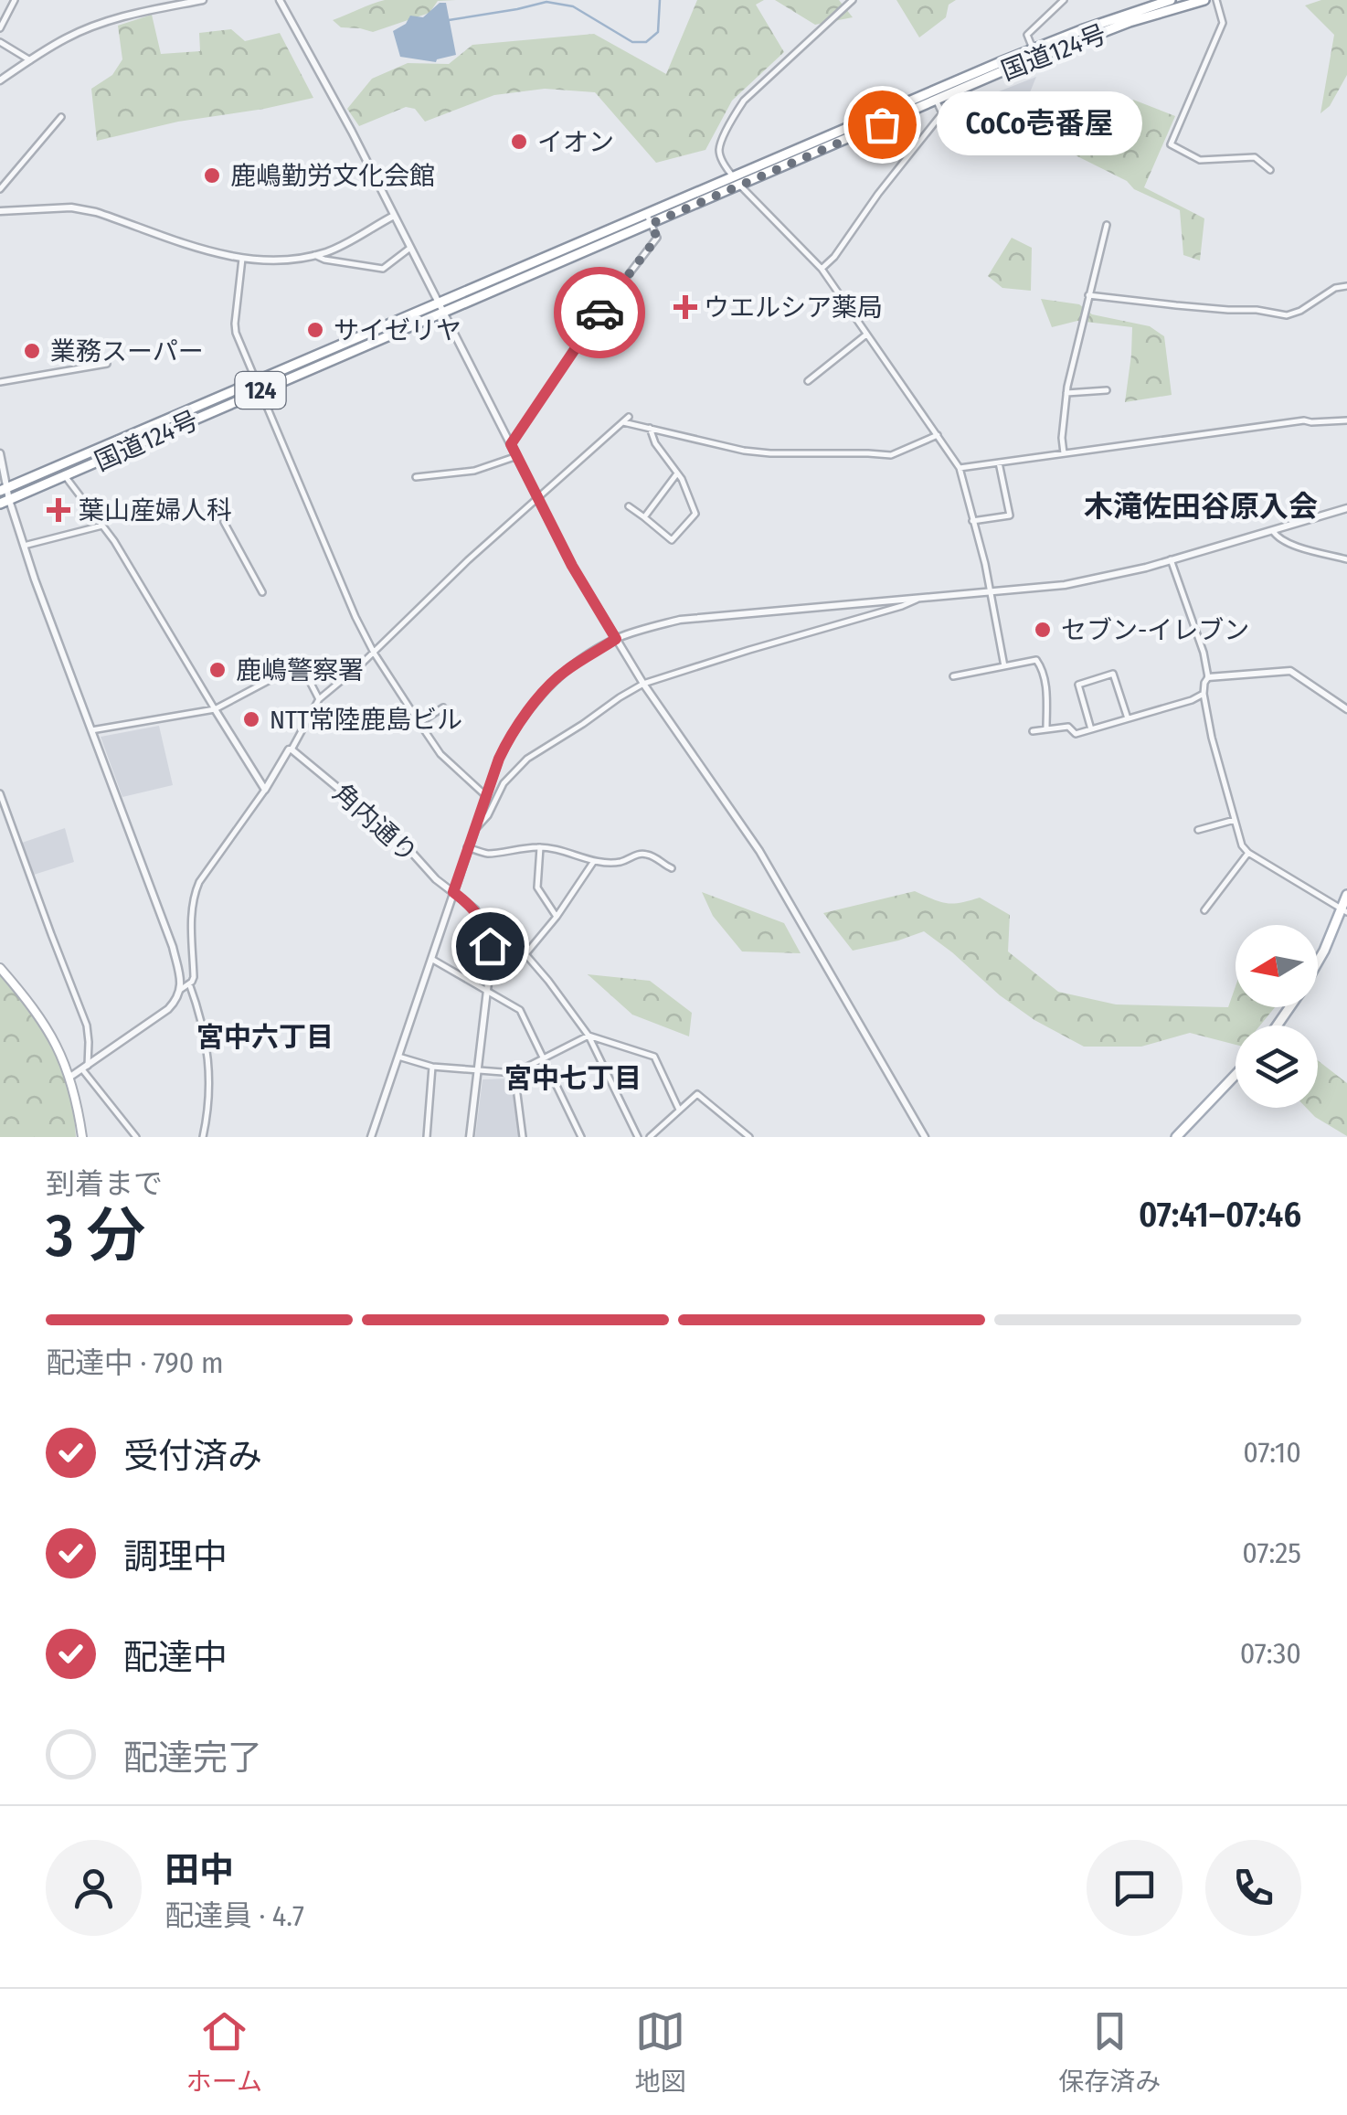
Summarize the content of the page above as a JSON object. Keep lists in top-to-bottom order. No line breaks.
{"streets":{"main road":["国道124号","124"],"street":["角内通り"]},"districts":["木滝佐田谷原入会","宮中六丁目","宮中七丁目"],"places":{"other":["CoCo壱番屋","イオン","鹿嶋勤労文化会館","サイゼリヤ","業務スーパー","セブン-イレブン","鹿嶋警察署","NTT常陸鹿島ビル"],"health":["ウエルシア薬局","葉山産婦人科"]},"north":"left","page":{"bubble":"CoCo壱番屋","heading":["3 分","到着まで","07:41–07:46"],"panel":["田中","配達員 · 4.7"],"bar":"配達中 · 790 m","list":[["受付済み","07:10"],["調理中","07:25"],["配達中","07:30"],"配達完了"],"tabs":["ホーム","地図","保存済み"]}}
